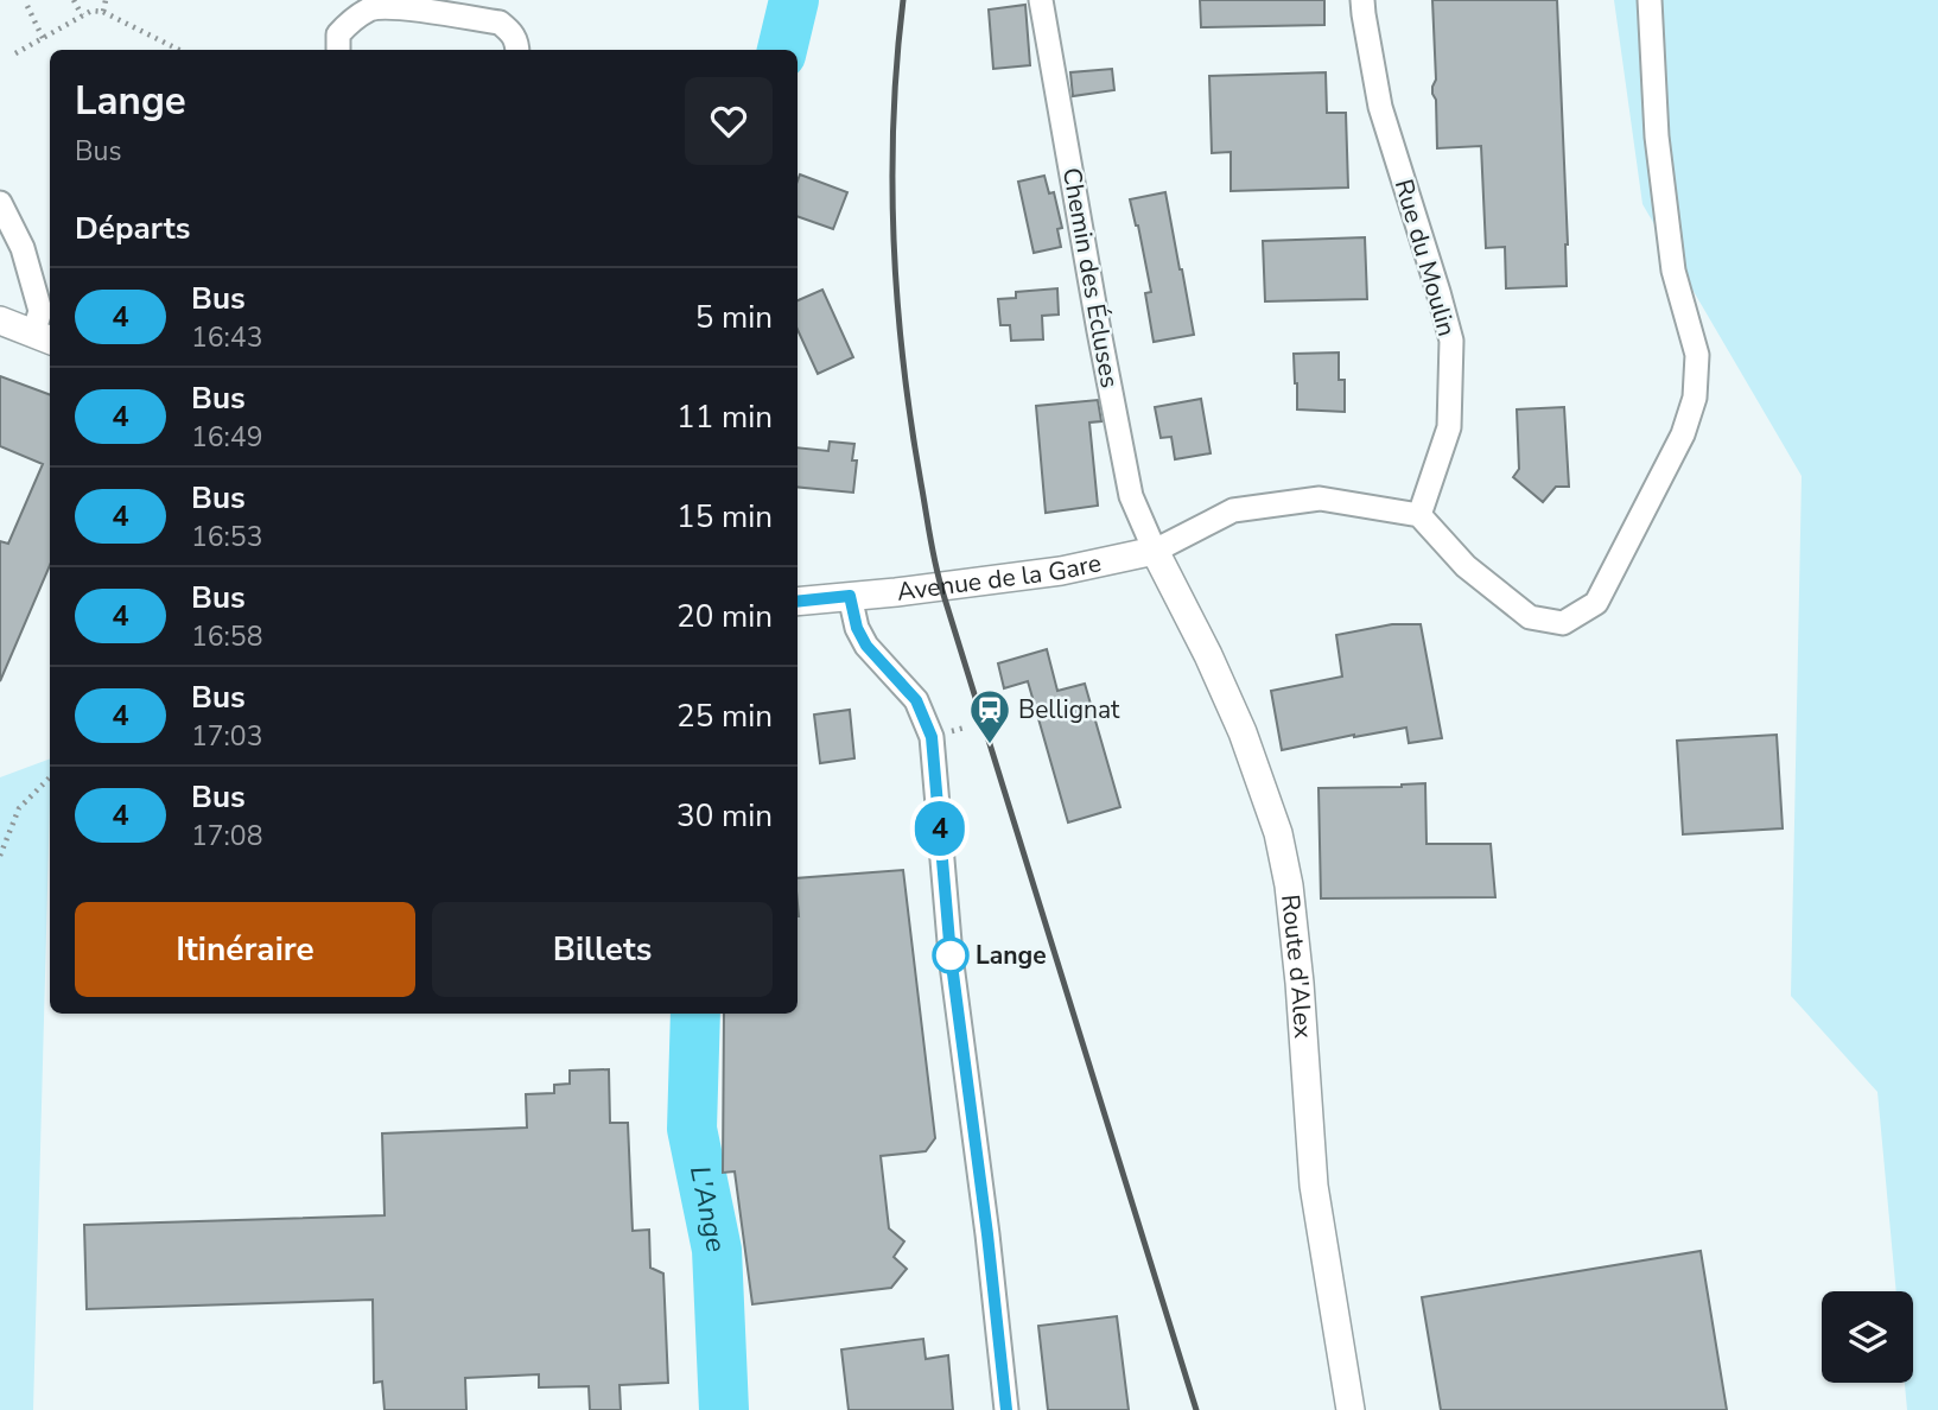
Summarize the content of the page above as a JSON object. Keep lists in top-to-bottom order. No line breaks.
{"streets":{"street":["Rue du Moulin","Chemin des Écluses","Avenue de la Gare","Route d'Alex"]},"crossings":[["Chemin des Écluses","Avenue de la Gare"],["Chemin des Écluses","Route d'Alex"],["Avenue de la Gare","Route d'Alex"]],"water":["L'Ange"],"places":{"station":["Bellignat"],"other":["Lange"]},"lines":["bus line 4"],"page":{"on_map":"4","heading":[["Lange","Bus"],"Départs"],"list":[{"mark":"4","name":"Bus","note":"16:43","value":"5 min"},{"mark":"4","name":"Bus","note":"16:49","value":"11 min"},{"mark":"4","name":"Bus","note":"16:53","value":"15 min"},{"mark":"4","name":"Bus","note":"16:58","value":"20 min"},{"mark":"4","name":"Bus","note":"17:03","value":"25 min"},{"mark":"4","name":"Bus","note":"17:08","value":"30 min"}],"buttons":["Itinéraire","Billets"]}}
